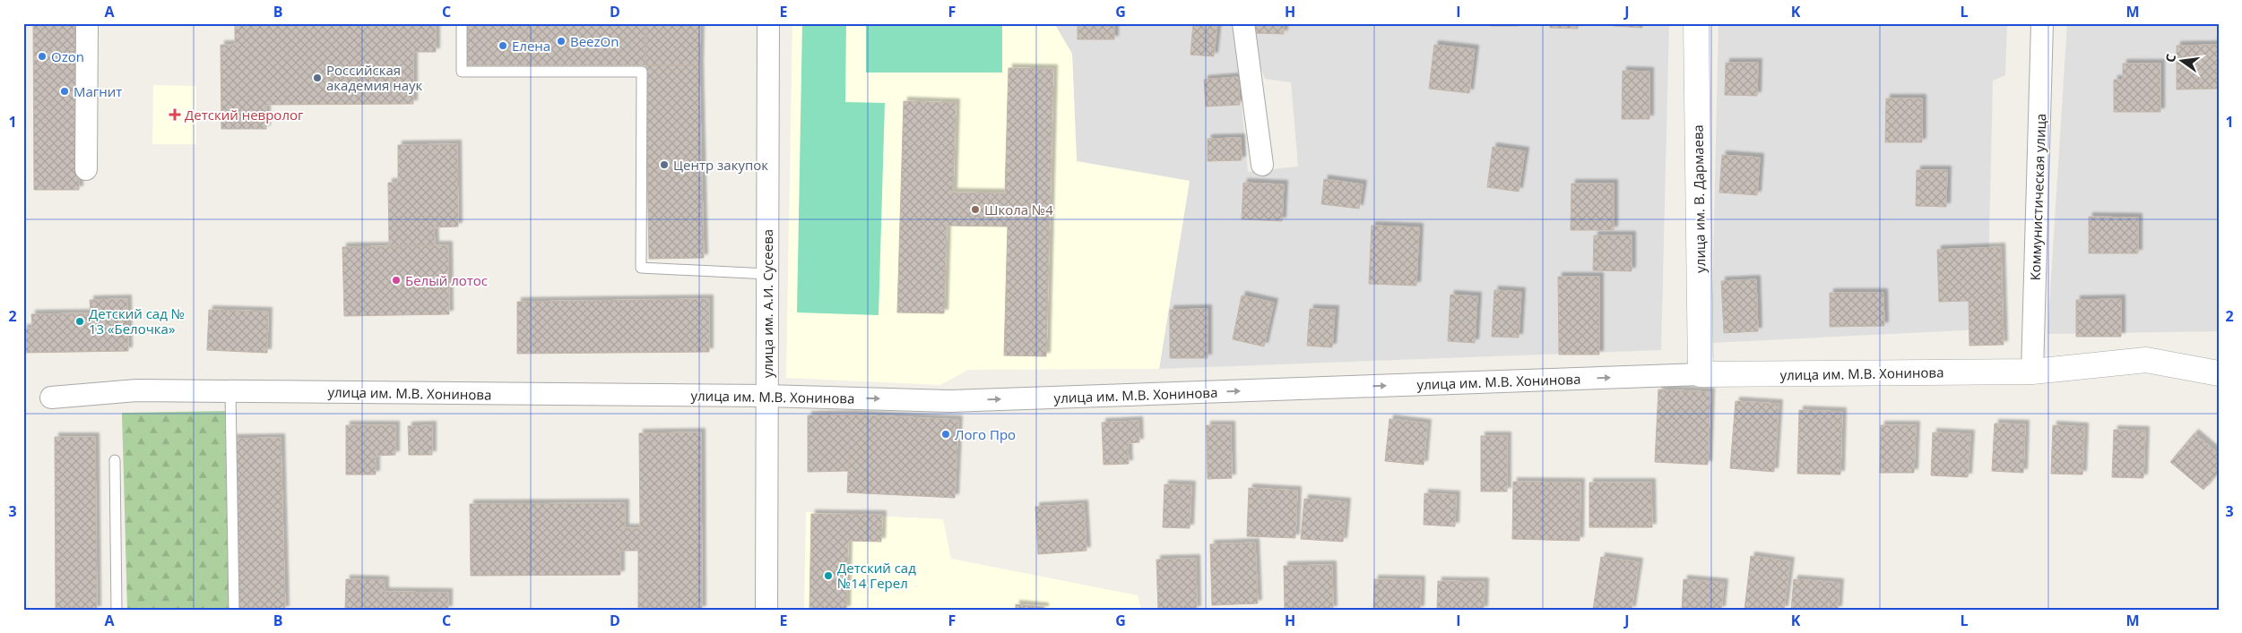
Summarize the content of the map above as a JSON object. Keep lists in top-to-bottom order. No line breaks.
{"streets":{"street":["Коммунистическая улица","улица им. В. Дармаева","улица им. А.И. Сусеева","улица им. М.В. Хонинова"]},"crossings":[["Коммунистическая улица","улица им. М.В. Хонинова"],["улица им. В. Дармаева","улица им. М.В. Хонинова"],["улица им. А.И. Сусеева","улица им. М.В. Хонинова"]],"one_way":["улица им. М.В. Хонинова"],"places":{"other":["BeezOn","Елена","Ozon","Российская академия наук","Магнит","Центр закупок","Школа №4","Белый лотос","Детский сад № 13 «Белочка»","Лого Про","Детский сад №14 Герел"],"health":["Детский невролог"]},"north":"left","grid":{"columns":["A","B","C","D","E","F","G","H","I","J","K","L","M"],"rows":["1","2","3"]}}
